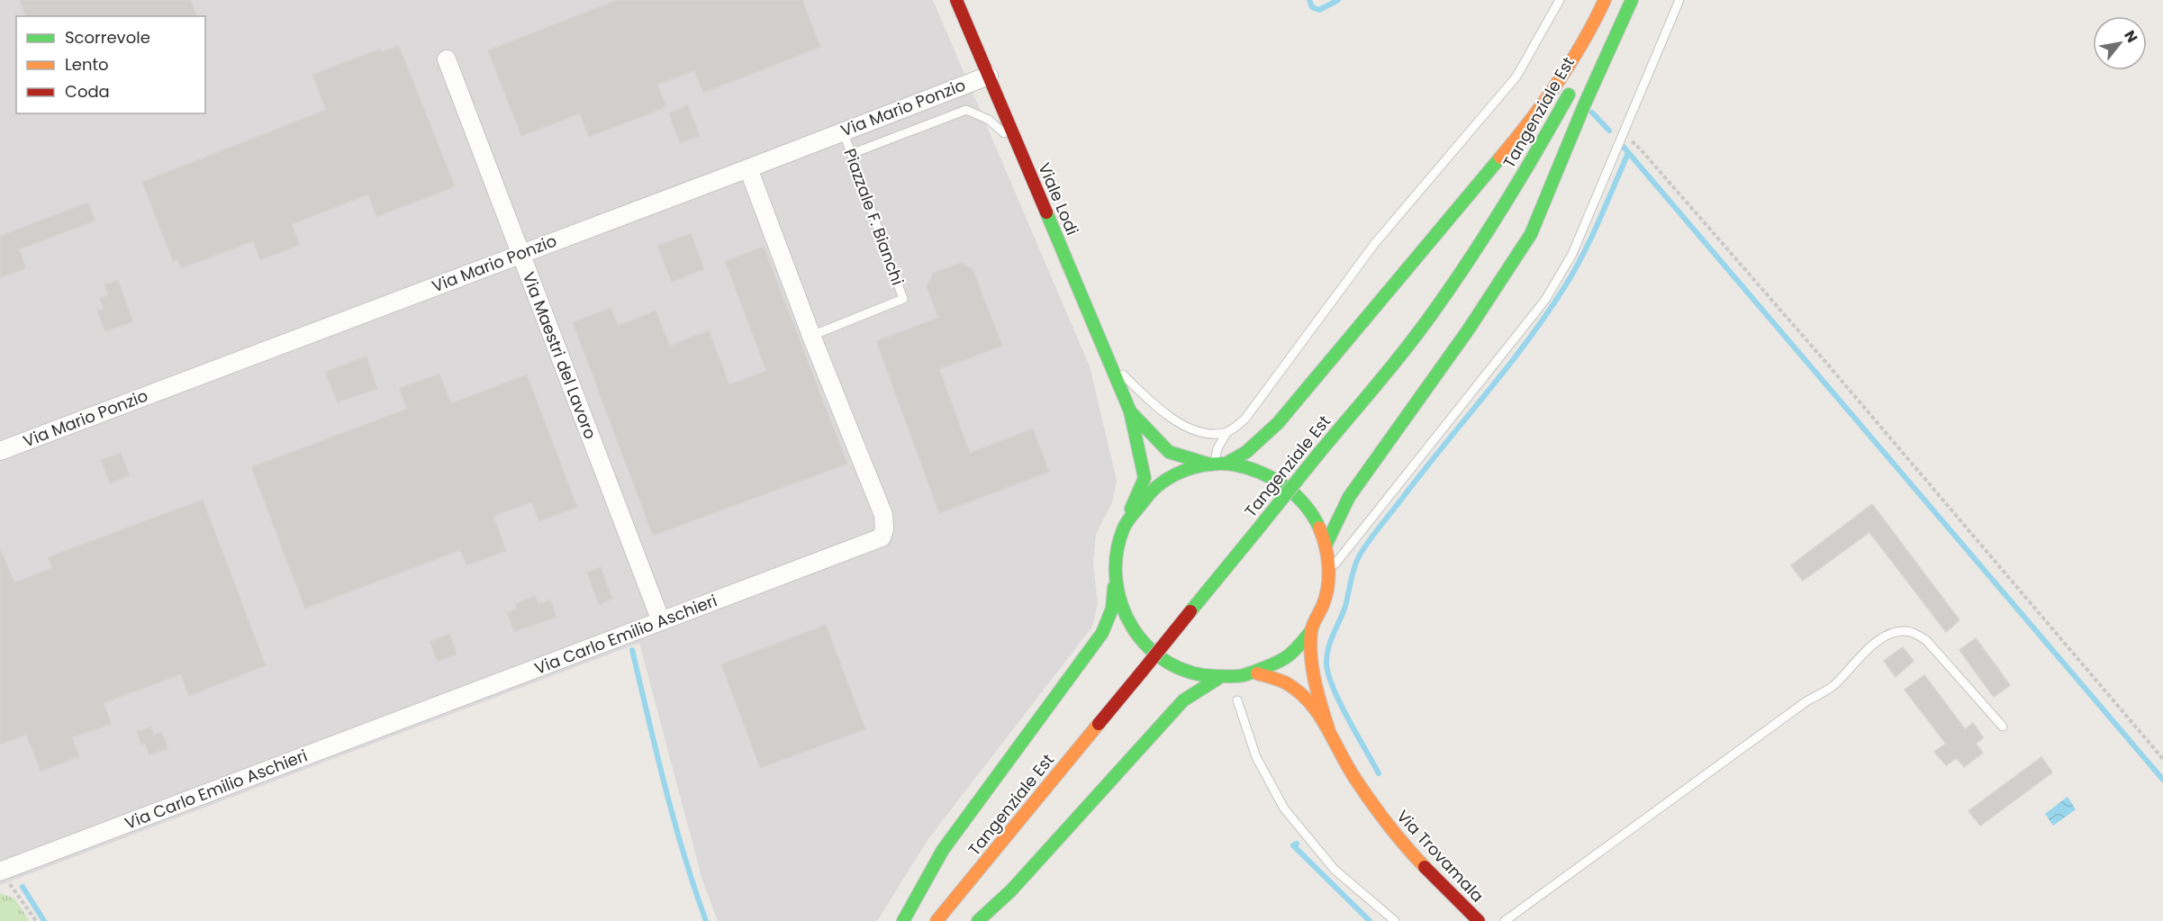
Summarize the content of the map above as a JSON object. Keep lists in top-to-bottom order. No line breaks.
{"streets":{"main road":["Tangenziale Est","Viale Lodi","Via Trovamala"],"street":["Via Mario Ponzio","Via Maestri del Lavoro","Via Carlo Emilio Aschieri"],"lane":["Piazzale F. Bianchi"]},"crossings":[["Via Mario Ponzio","Viale Lodi"],["Via Mario Ponzio","Piazzale F. Bianchi"],["Via Mario Ponzio","Via Maestri del Lavoro"],["Via Mario Ponzio","Via Carlo Emilio Aschieri"],["Viale Lodi","Via Trovamala"],["Piazzale F. Bianchi","Via Carlo Emilio Aschieri"],["Via Maestri del Lavoro","Via Carlo Emilio Aschieri"]],"legend":["Scorrevole","Lento","Coda"],"north":"top right"}
